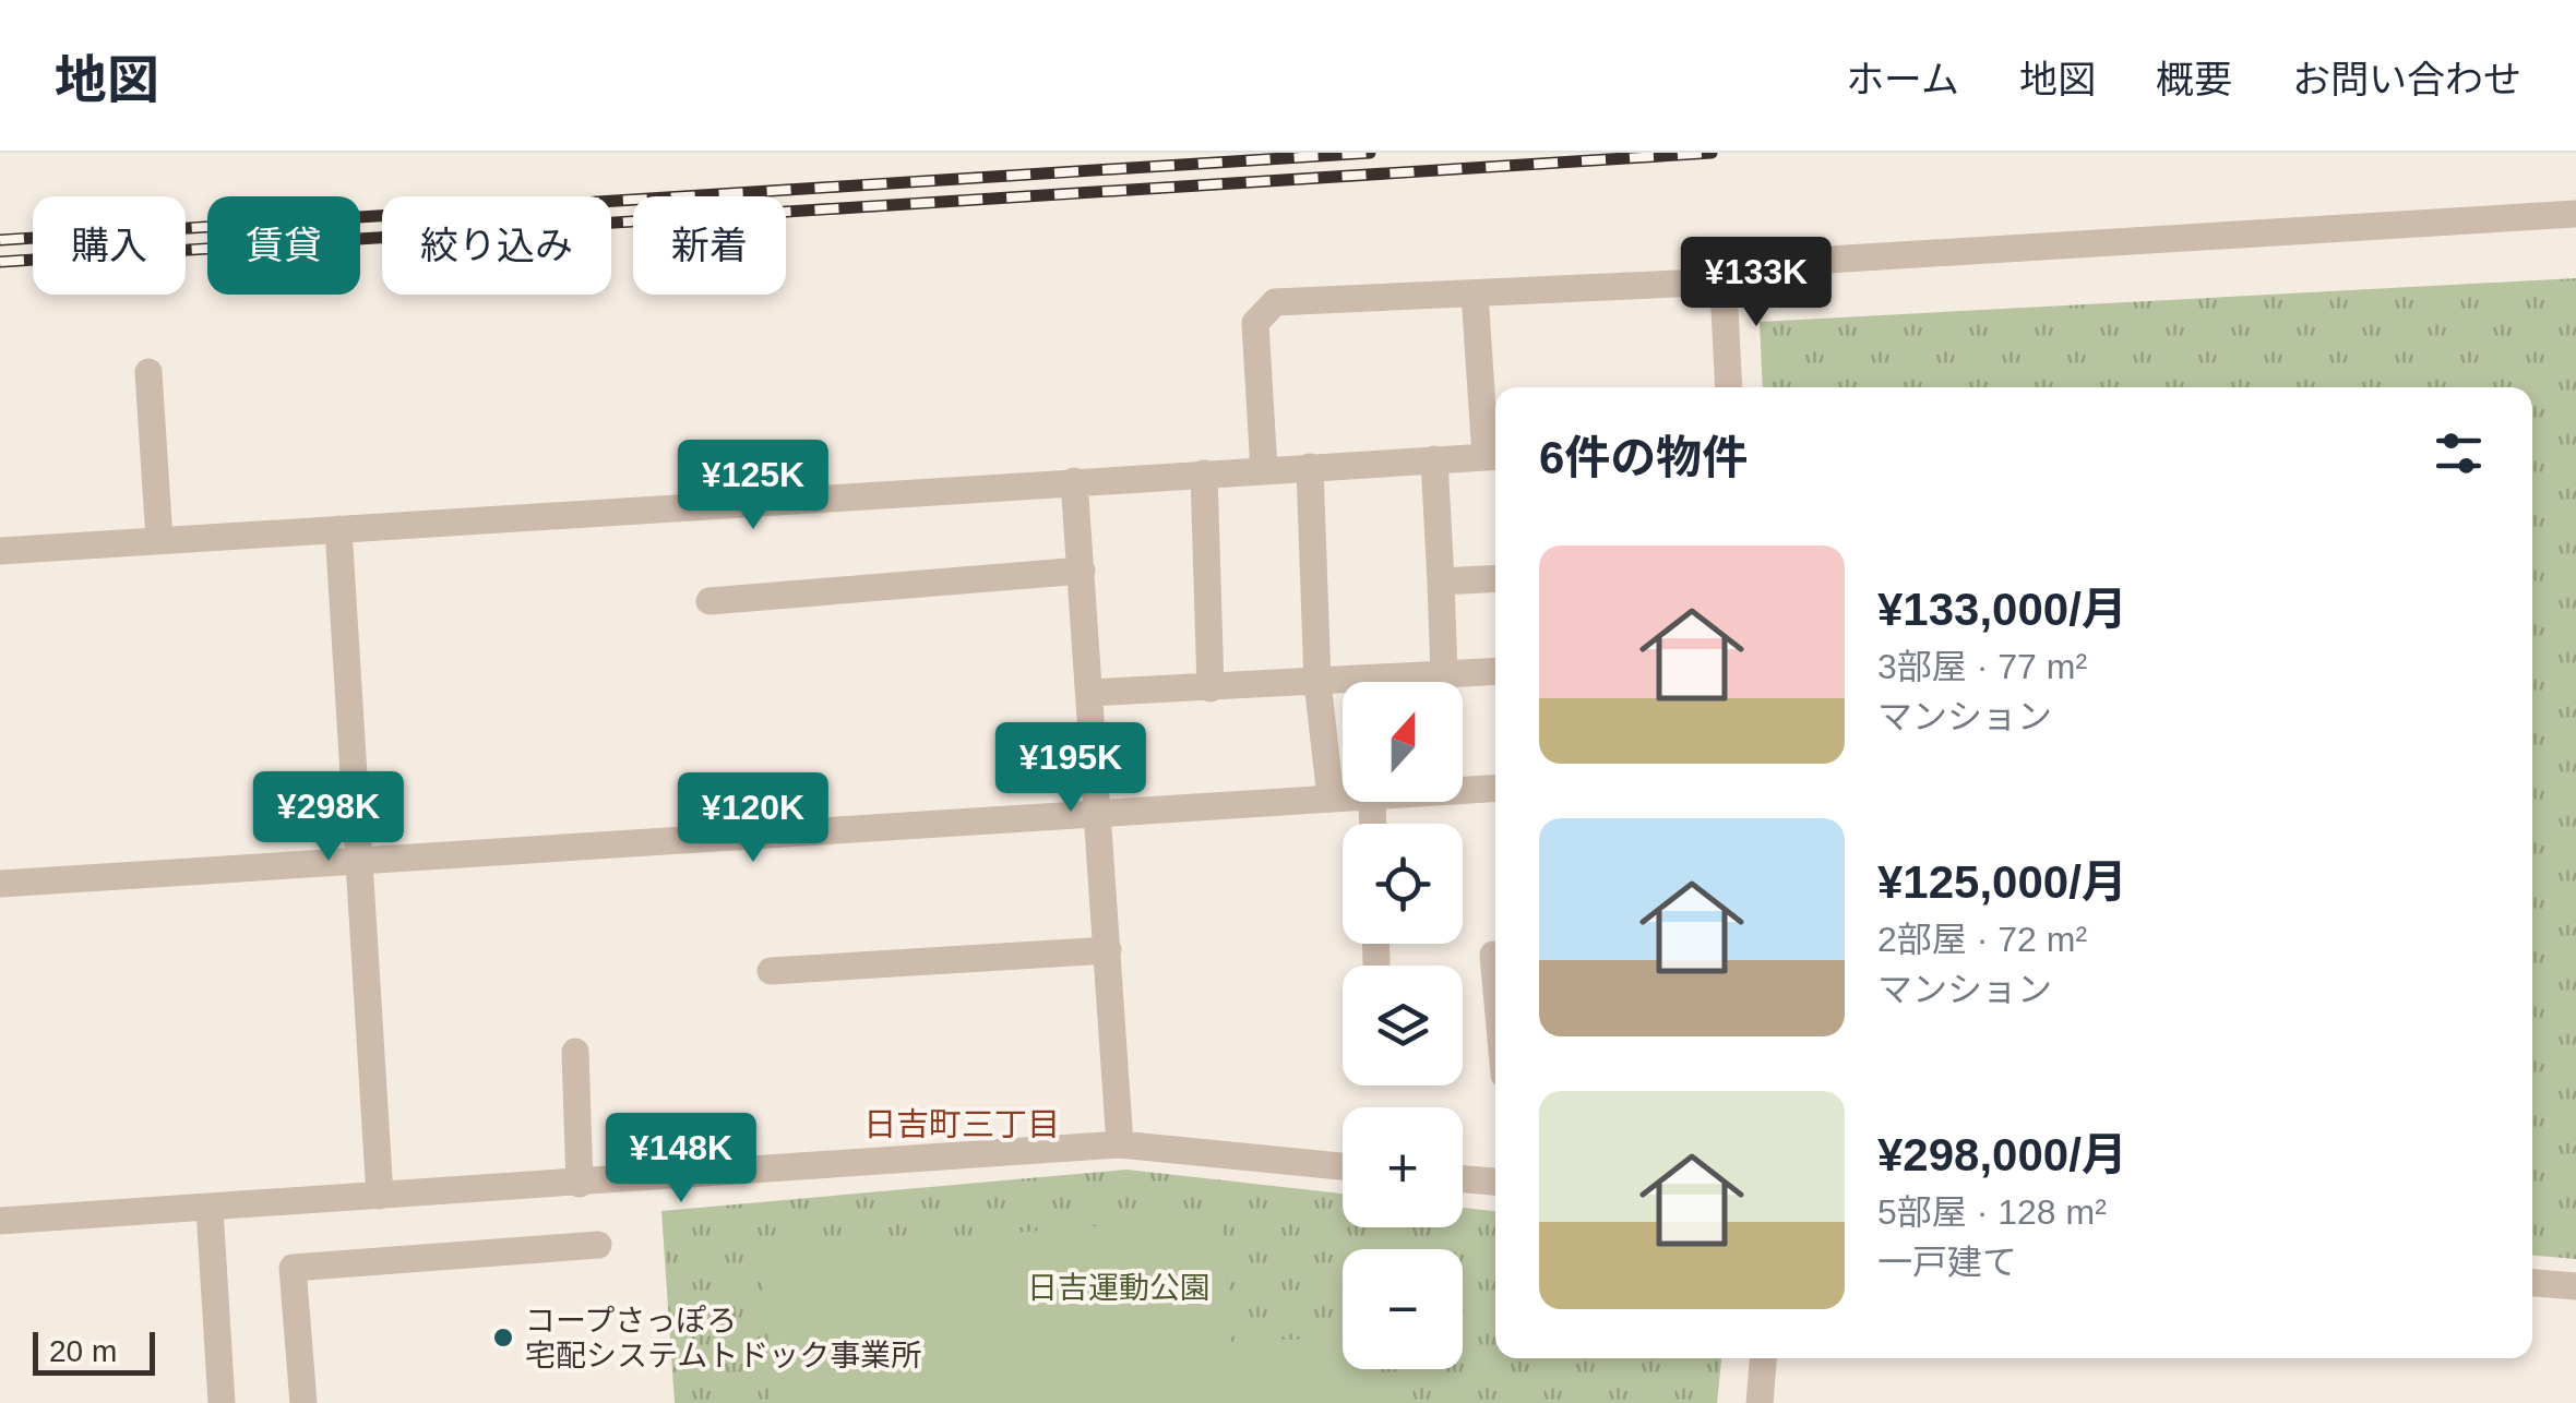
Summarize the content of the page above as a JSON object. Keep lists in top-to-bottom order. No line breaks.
{"districts":["日吉町三丁目"],"parks":["日吉運動公園"],"places":["コープさっぽろ 宅配システムトドック事業所"],"scale_bar":"20 m","north":"top","page":{"header":"地図","nav":["ホーム","地図","概要","お問い合わせ"],"chip":["購入","賃貸","絞り込み","新着"],"price":["¥133K","¥125K","¥195K","¥298K","¥120K","¥148K"],"heading":"6件の物件","list":[{"name":"¥133,000/月","note":"3部屋 · 77 m² · マンション"},{"name":"¥125,000/月","note":"2部屋 · 72 m² · マンション"},{"name":"¥298,000/月","note":"5部屋 · 128 m² · 一戸建て"}],"map_buttons":["+","−"],"scale":"20 m"}}
